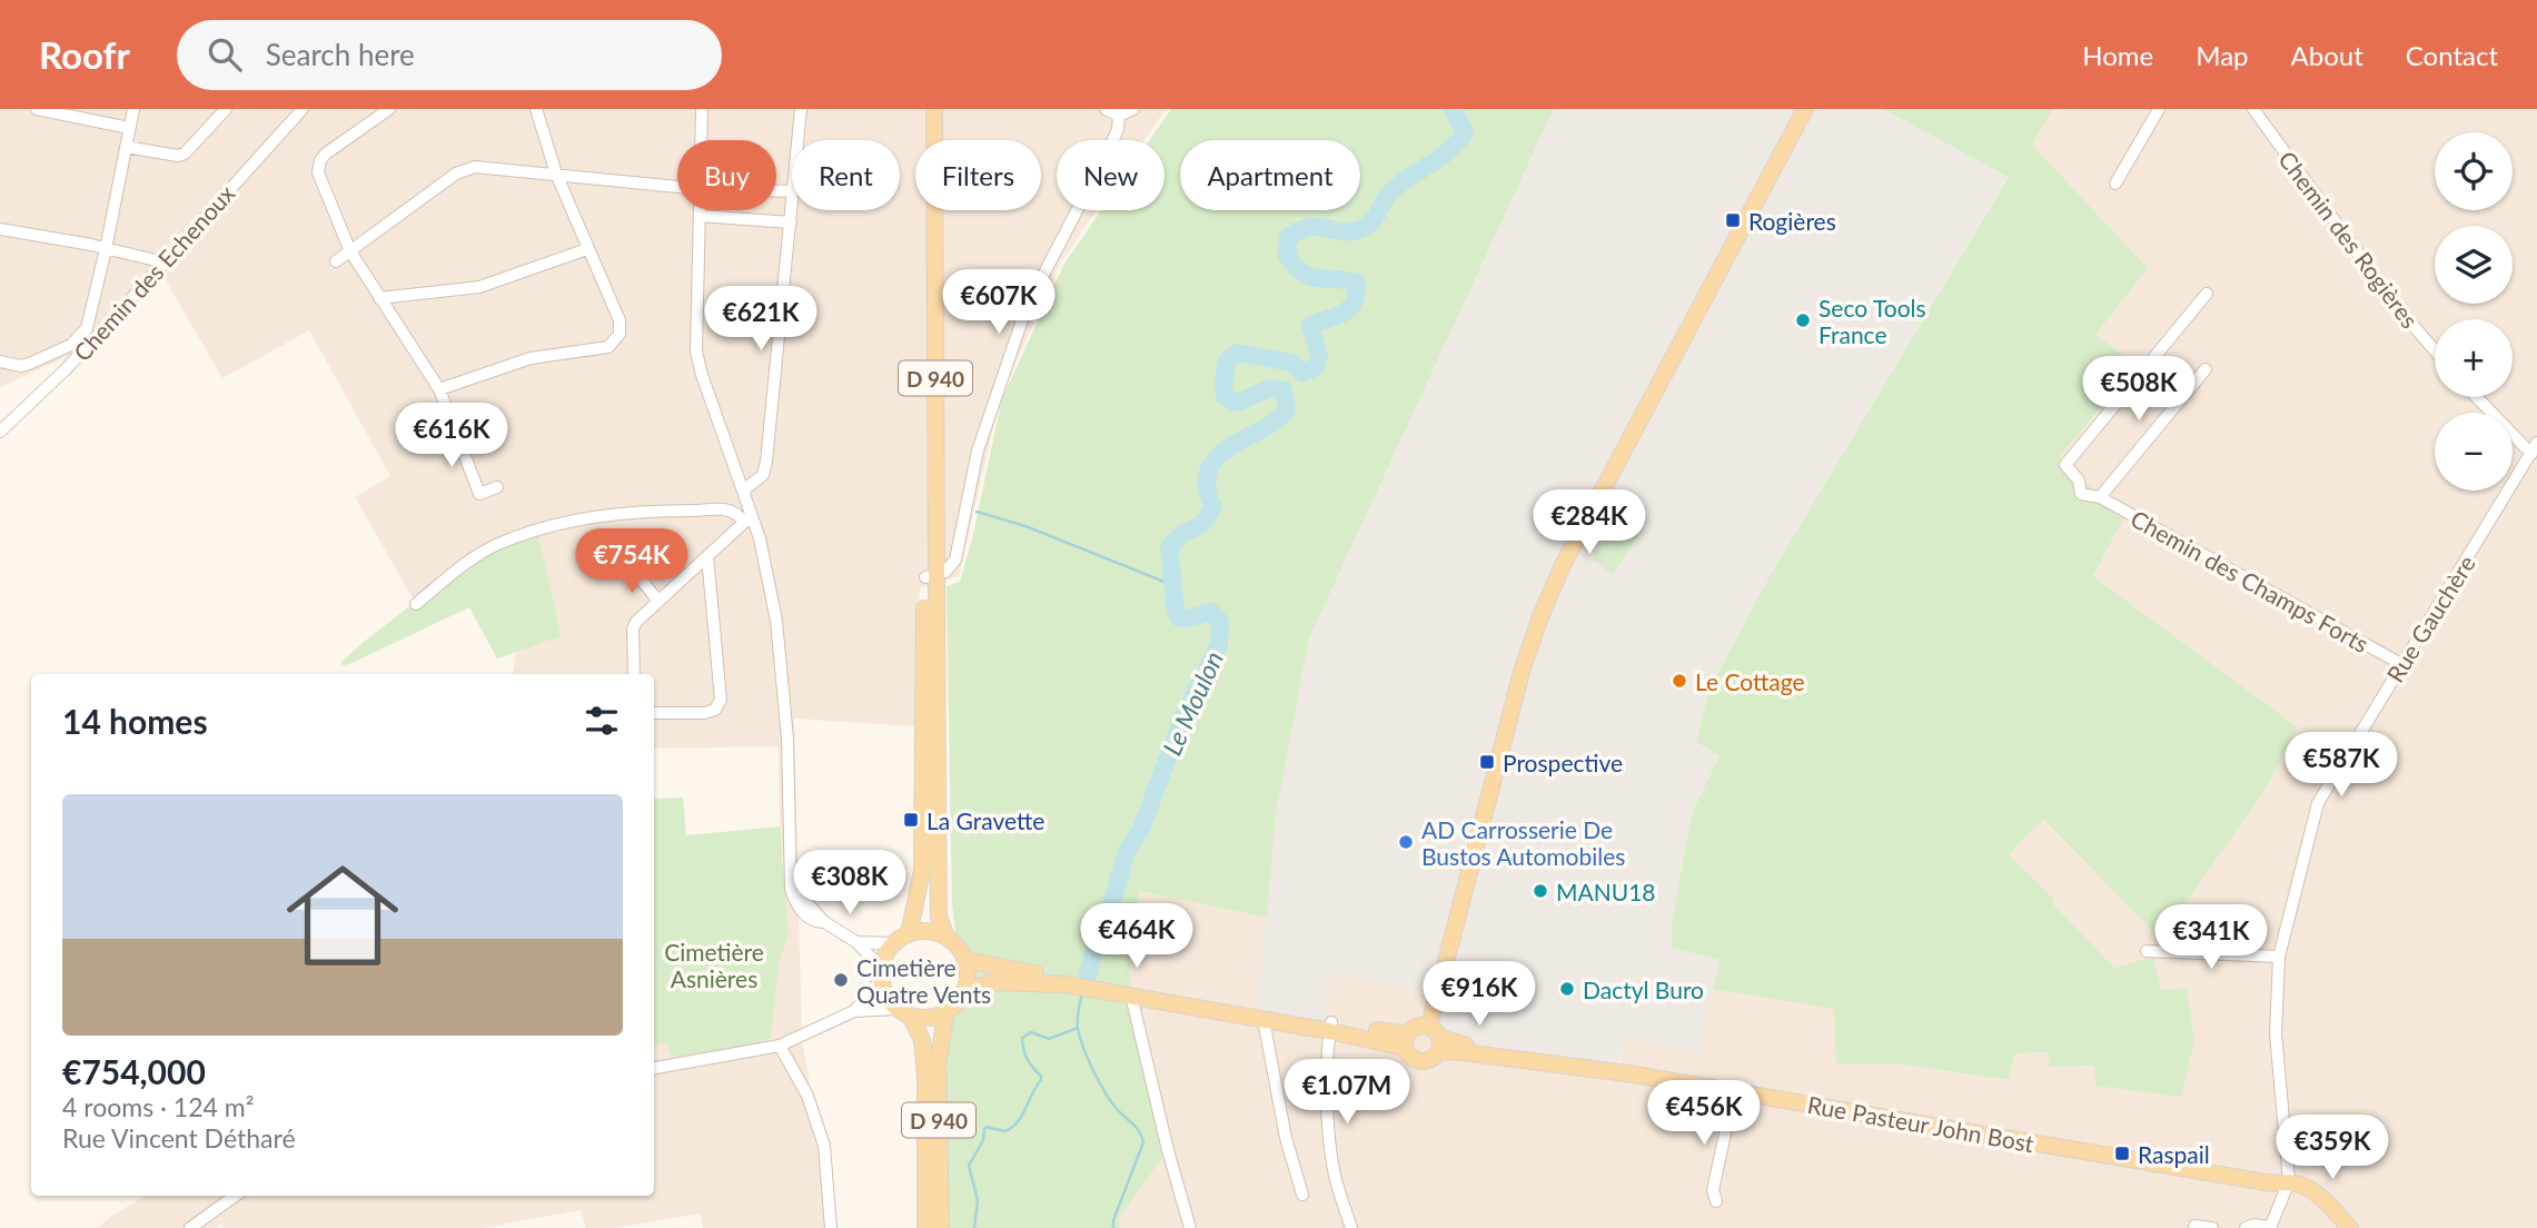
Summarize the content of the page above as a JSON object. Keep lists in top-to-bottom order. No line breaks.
{"streets":{"main road":["D 940","Rue Pasteur John Bost"],"street":["Chemin des Rogières","Chemin des Echenoux","Chemin des Champs Forts","Rue Gauchère"]},"crossings":[["Chemin des Champs Forts","Rue Gauchère"],["Rue Gauchère","Rue Pasteur John Bost"]],"water":["Le Moulon"],"parks":["Cimetière Asnières"],"places":{"transit":["Rogières","Prospective","La Gravette","Raspail"],"other":["Seco Tools France","Le Cottage","AD Carrosserie De Bustos Automobiles","MANU18","Cimetière Quatre Vents","Dactyl Buro"]},"page":{"header":"Roofr","search":"Search here","nav":["Home","Map","About","Contact"],"map_buttons":["+","−"],"chip":["Buy","Rent","Filters","New","Apartment"],"price":["€607K","€621K","€508K","€616K","€284K","€754K","€587K","€308K","€464K","€341K","€916K","€1.07M","€456K","€359K"],"heading":"14 homes","list":[{"name":"€754,000","note":"4 rooms · 124 m² · Rue Vincent Détharé"}]}}
